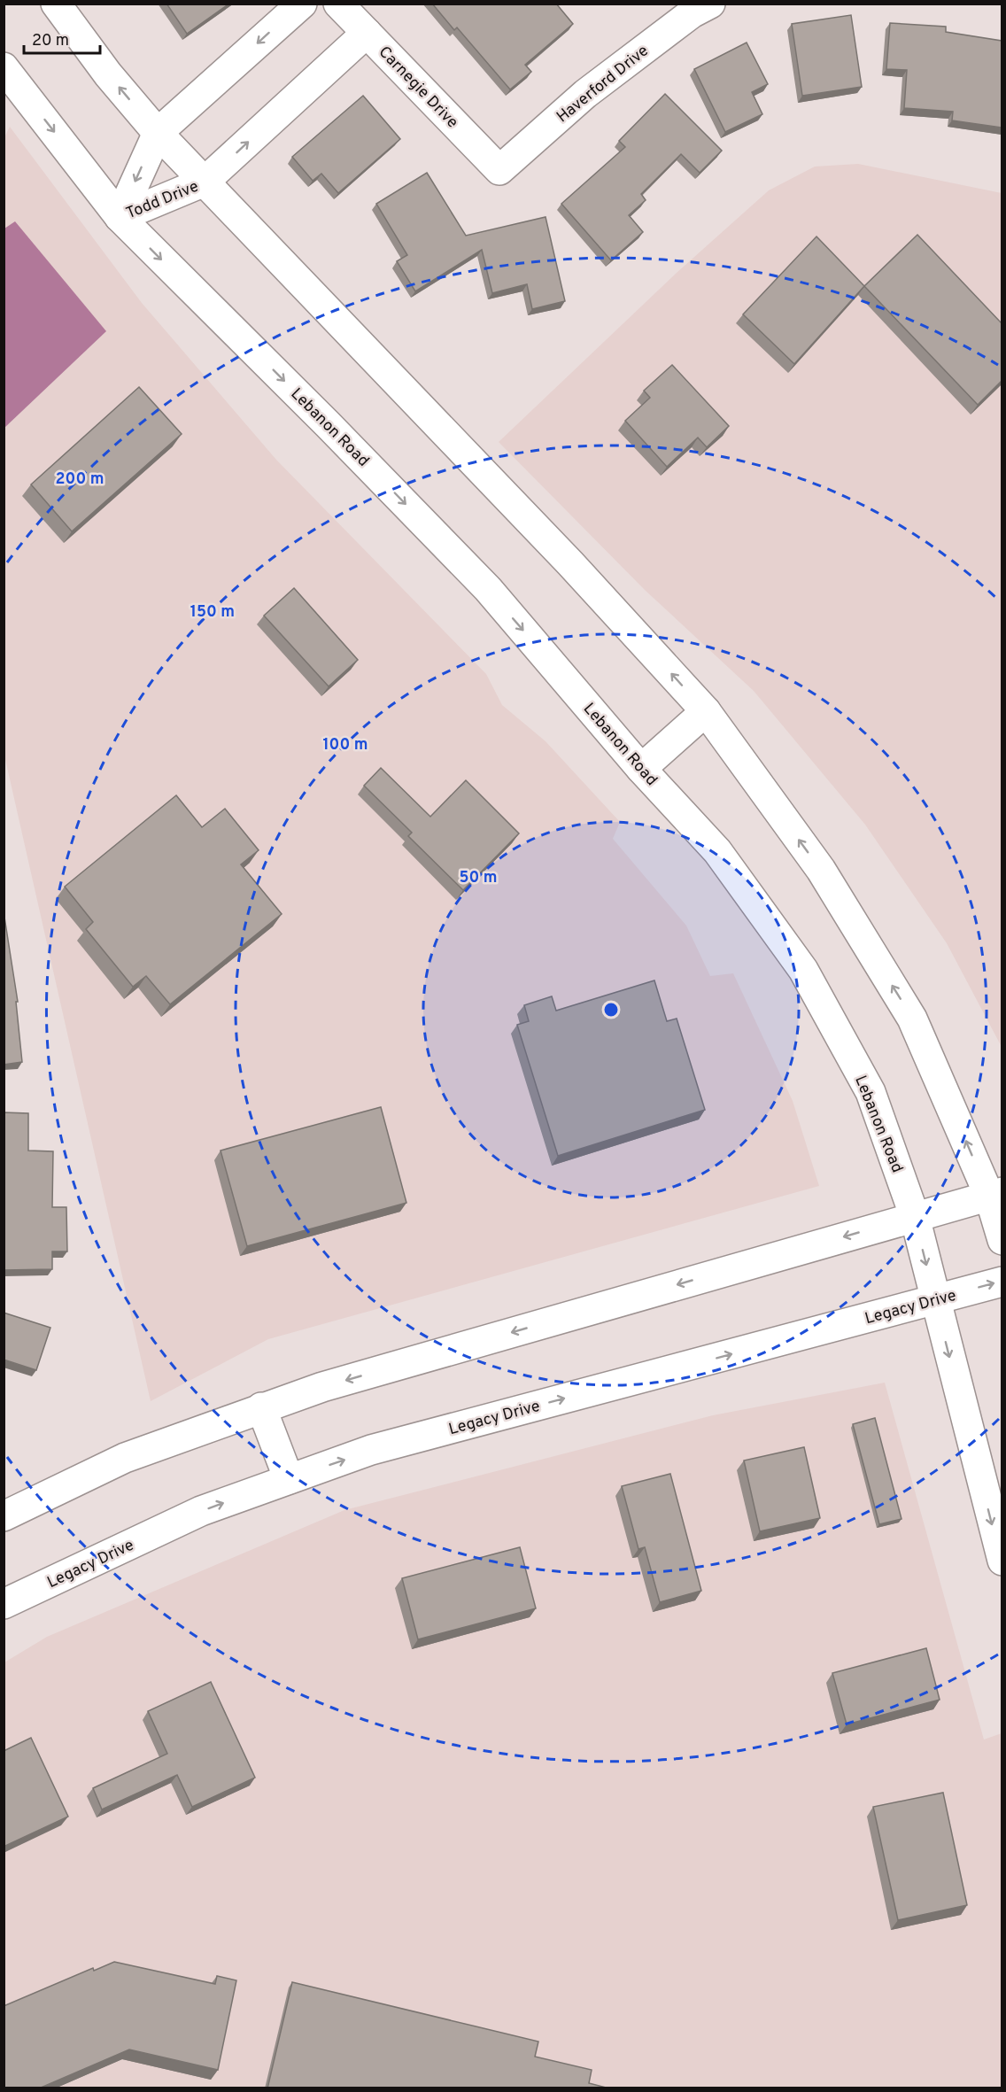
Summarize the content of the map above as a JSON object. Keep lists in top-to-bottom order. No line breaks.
{"streets":{"main road":["Haverford Drive","Carnegie Drive","Todd Drive","Lebanon Road","Legacy Drive"]},"crossings":[["Haverford Drive","Carnegie Drive"],["Carnegie Drive","Todd Drive"],["Todd Drive","Lebanon Road"],["Lebanon Road","Legacy Drive"]],"scale_bar":"20 m","rings":["200 m","150 m","100 m","50 m"]}
